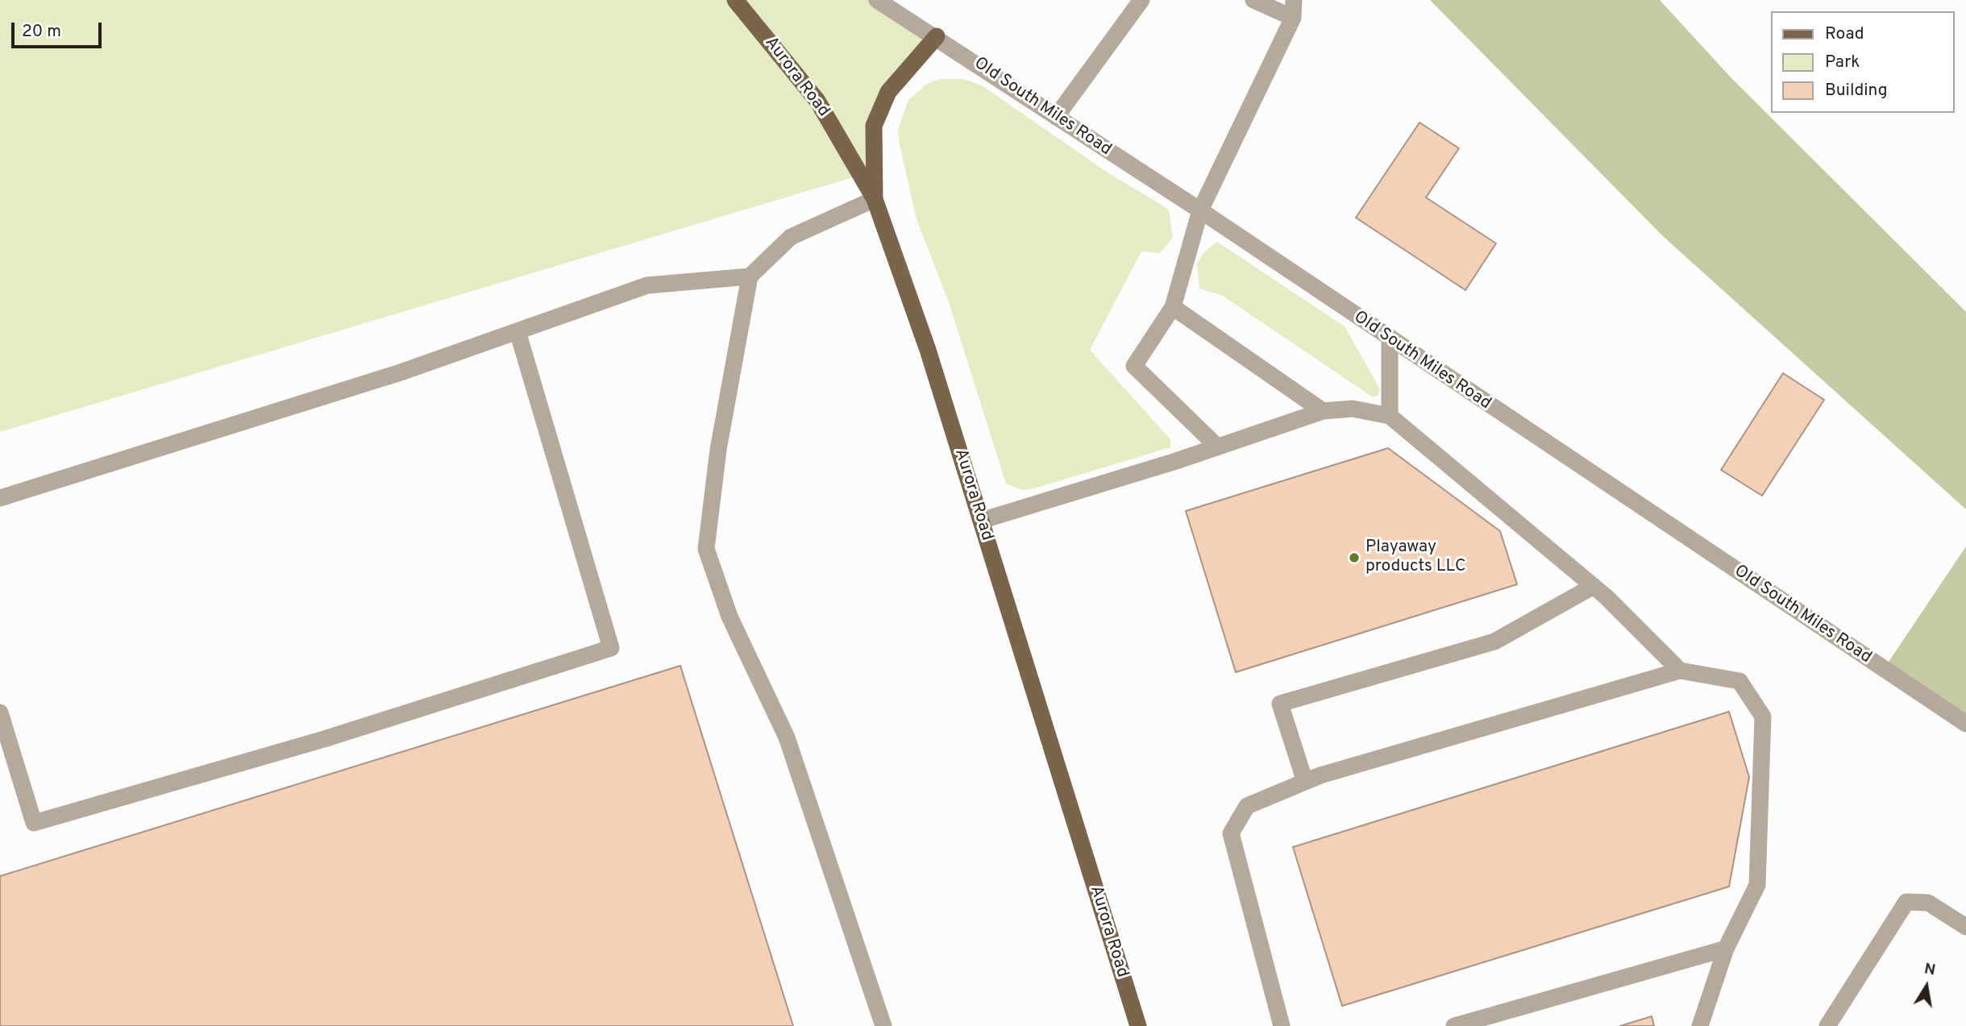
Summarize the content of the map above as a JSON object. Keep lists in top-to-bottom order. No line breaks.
{"streets":{"main road":["Aurora Road"],"street":["Old South Miles Road"]},"places":["Playaway products LLC"],"legend":["Road","Park","Building"],"scale_bar":"20 m","north":"top"}
